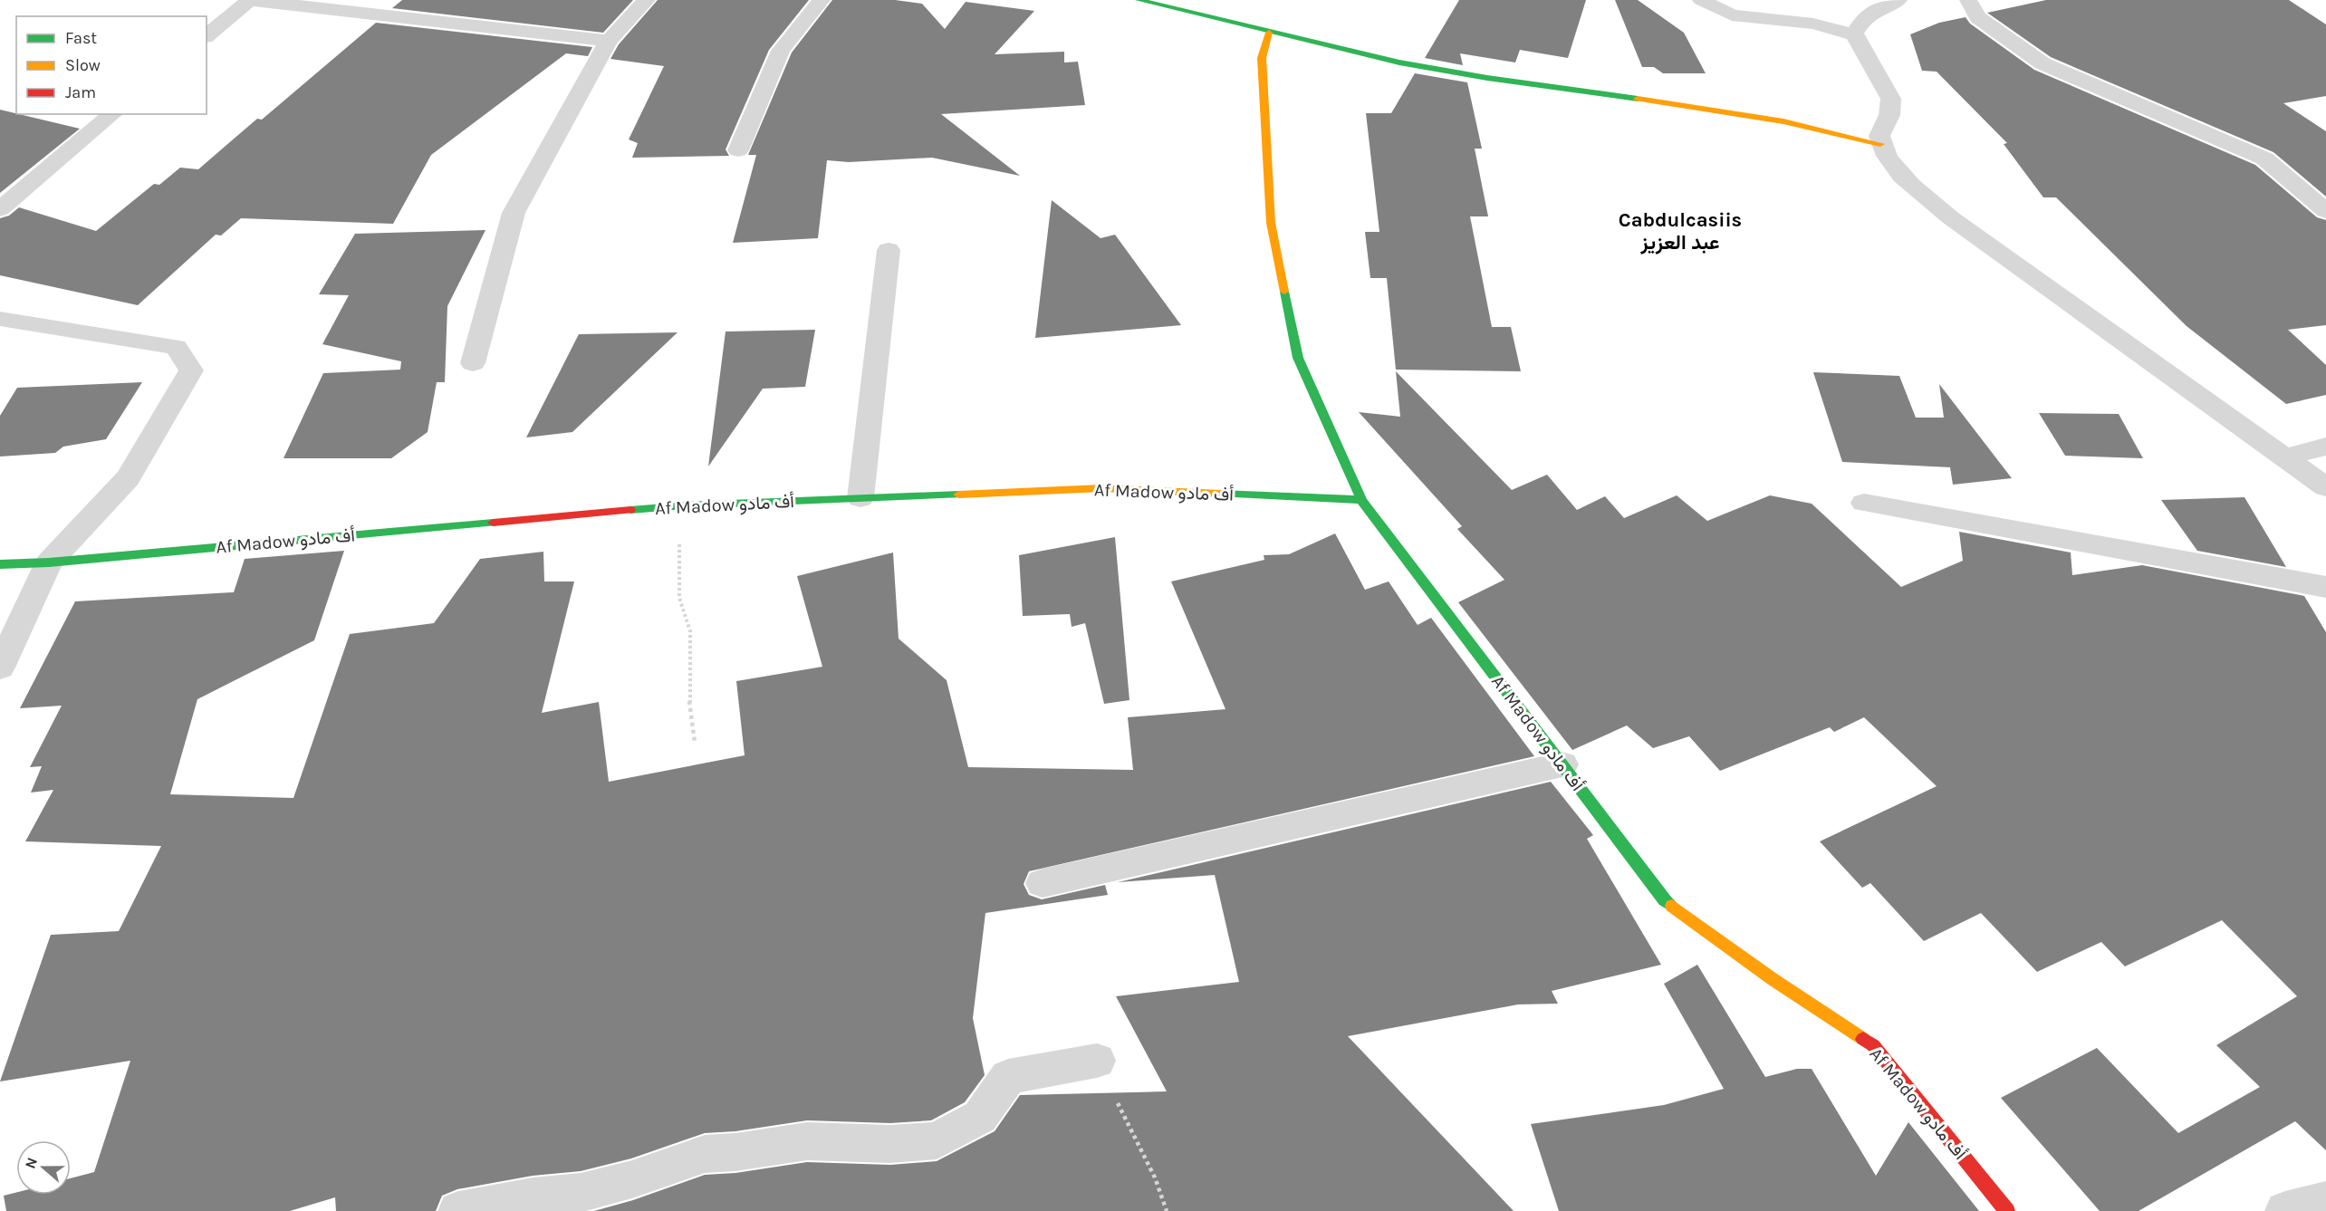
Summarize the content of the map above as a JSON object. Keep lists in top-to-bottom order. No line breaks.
{"streets":{"street":["Af Madow أف مادو"]},"districts":["Cabdulcasiis عبد العزيز"],"legend":["Fast","Slow","Jam"],"north":"left"}
